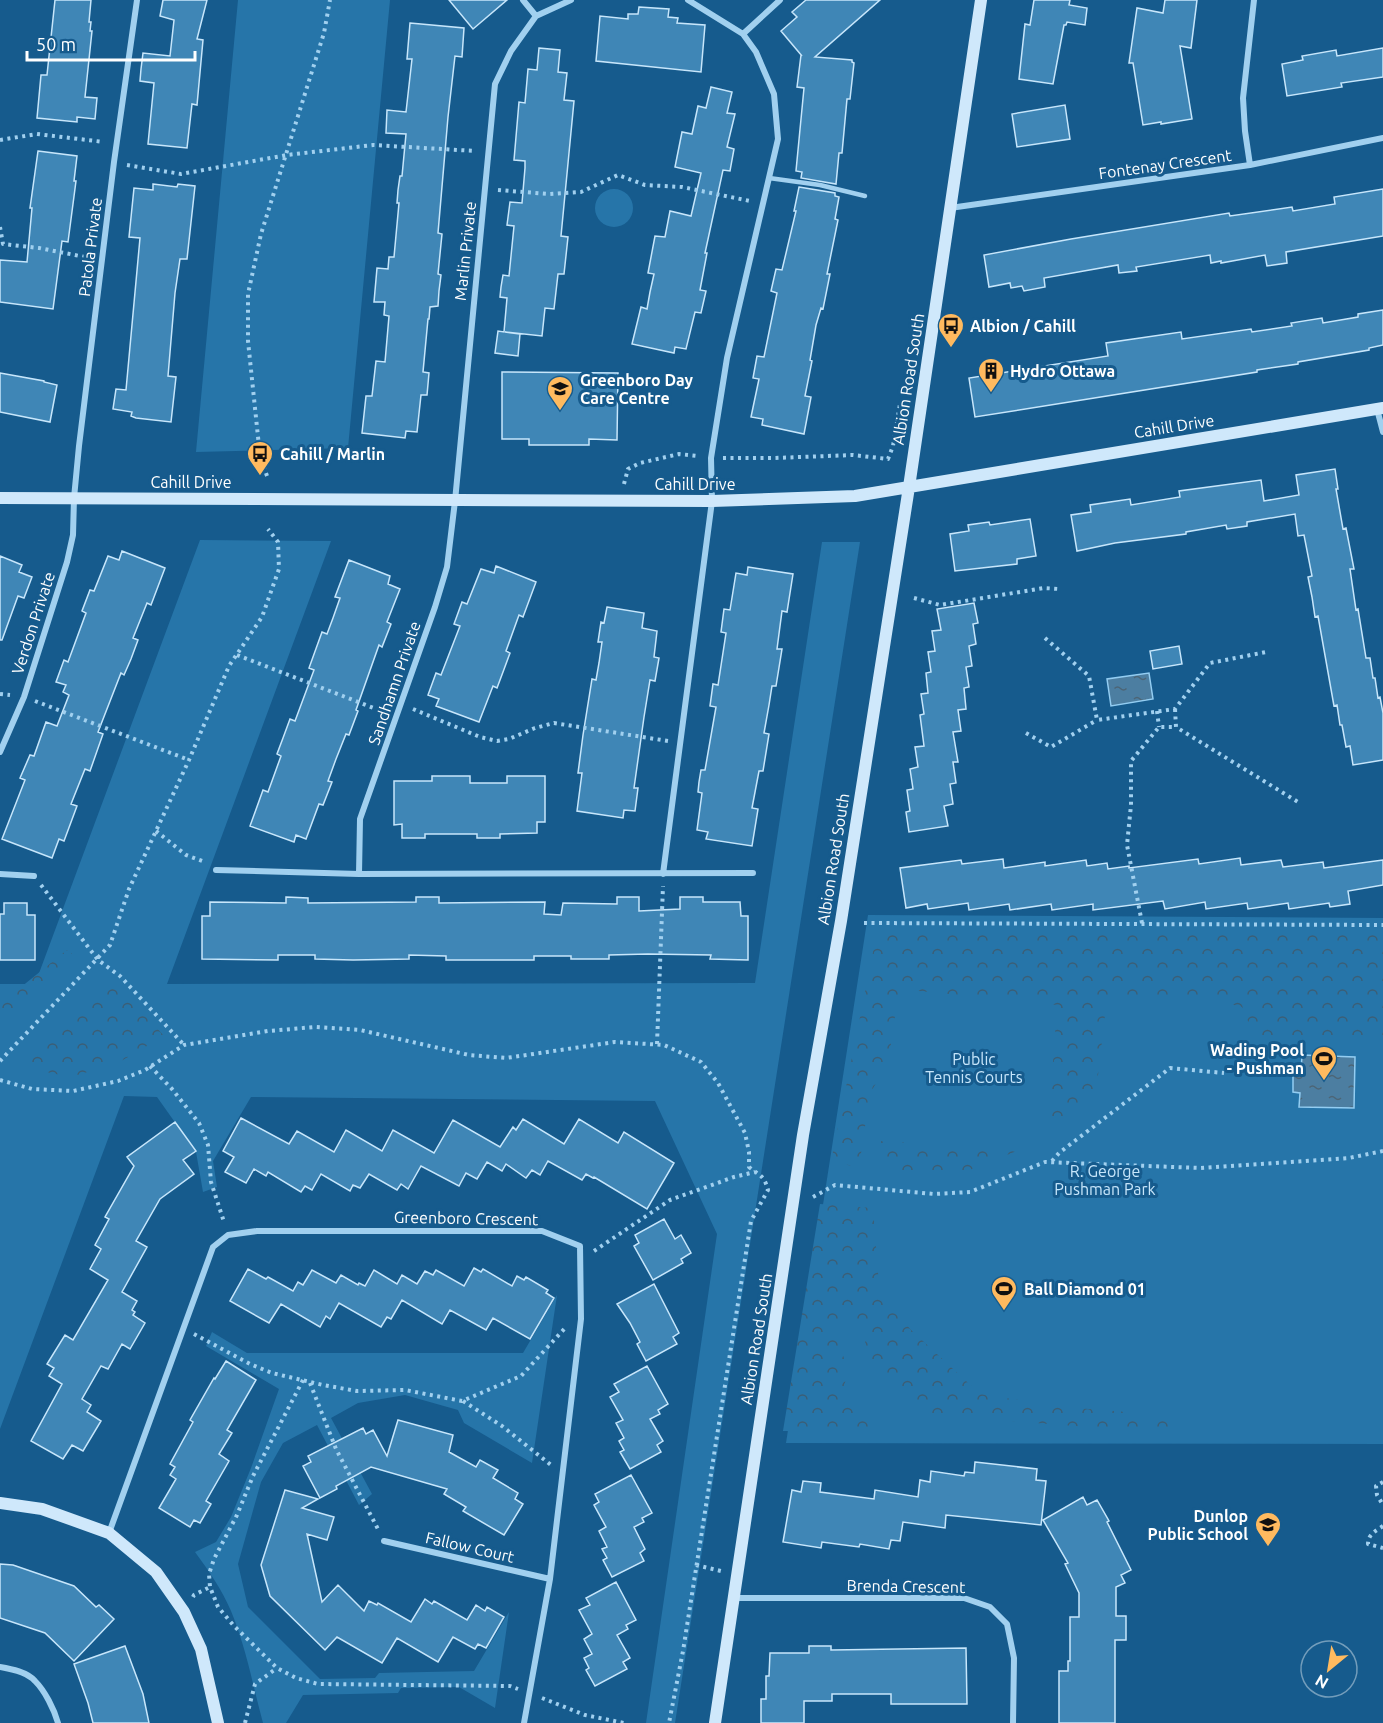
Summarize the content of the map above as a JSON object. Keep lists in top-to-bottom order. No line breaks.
{"streets":{"street":["Fontenay Crescent","Patola Private","Marlin Private","Albion Road South","Cahill Drive","Verdon Private","Sandhamn Private","Greenboro Crescent","Fallow Court","Brenda Crescent"]},"crossings":[["Fontenay Crescent","Albion Road South"],["Patola Private","Cahill Drive"],["Patola Private","Verdon Private"],["Marlin Private","Cahill Drive"],["Marlin Private","Sandhamn Private"],["Albion Road South","Cahill Drive"],["Albion Road South","Brenda Crescent"],["Cahill Drive","Verdon Private"],["Cahill Drive","Sandhamn Private"]],"parks":["Public Tennis Courts","R. George Pushman Park"],"places":{"bus stop":["Albion / Cahill","Cahill / Marlin"],"building":["Hydro Ottawa"],"school or university":["Greenboro Day Care Centre","Dunlop Public School"],"sports":["Wading Pool - Pushman","Ball Diamond 01"]},"scale_bar":"50 m","north":"bottom left"}
